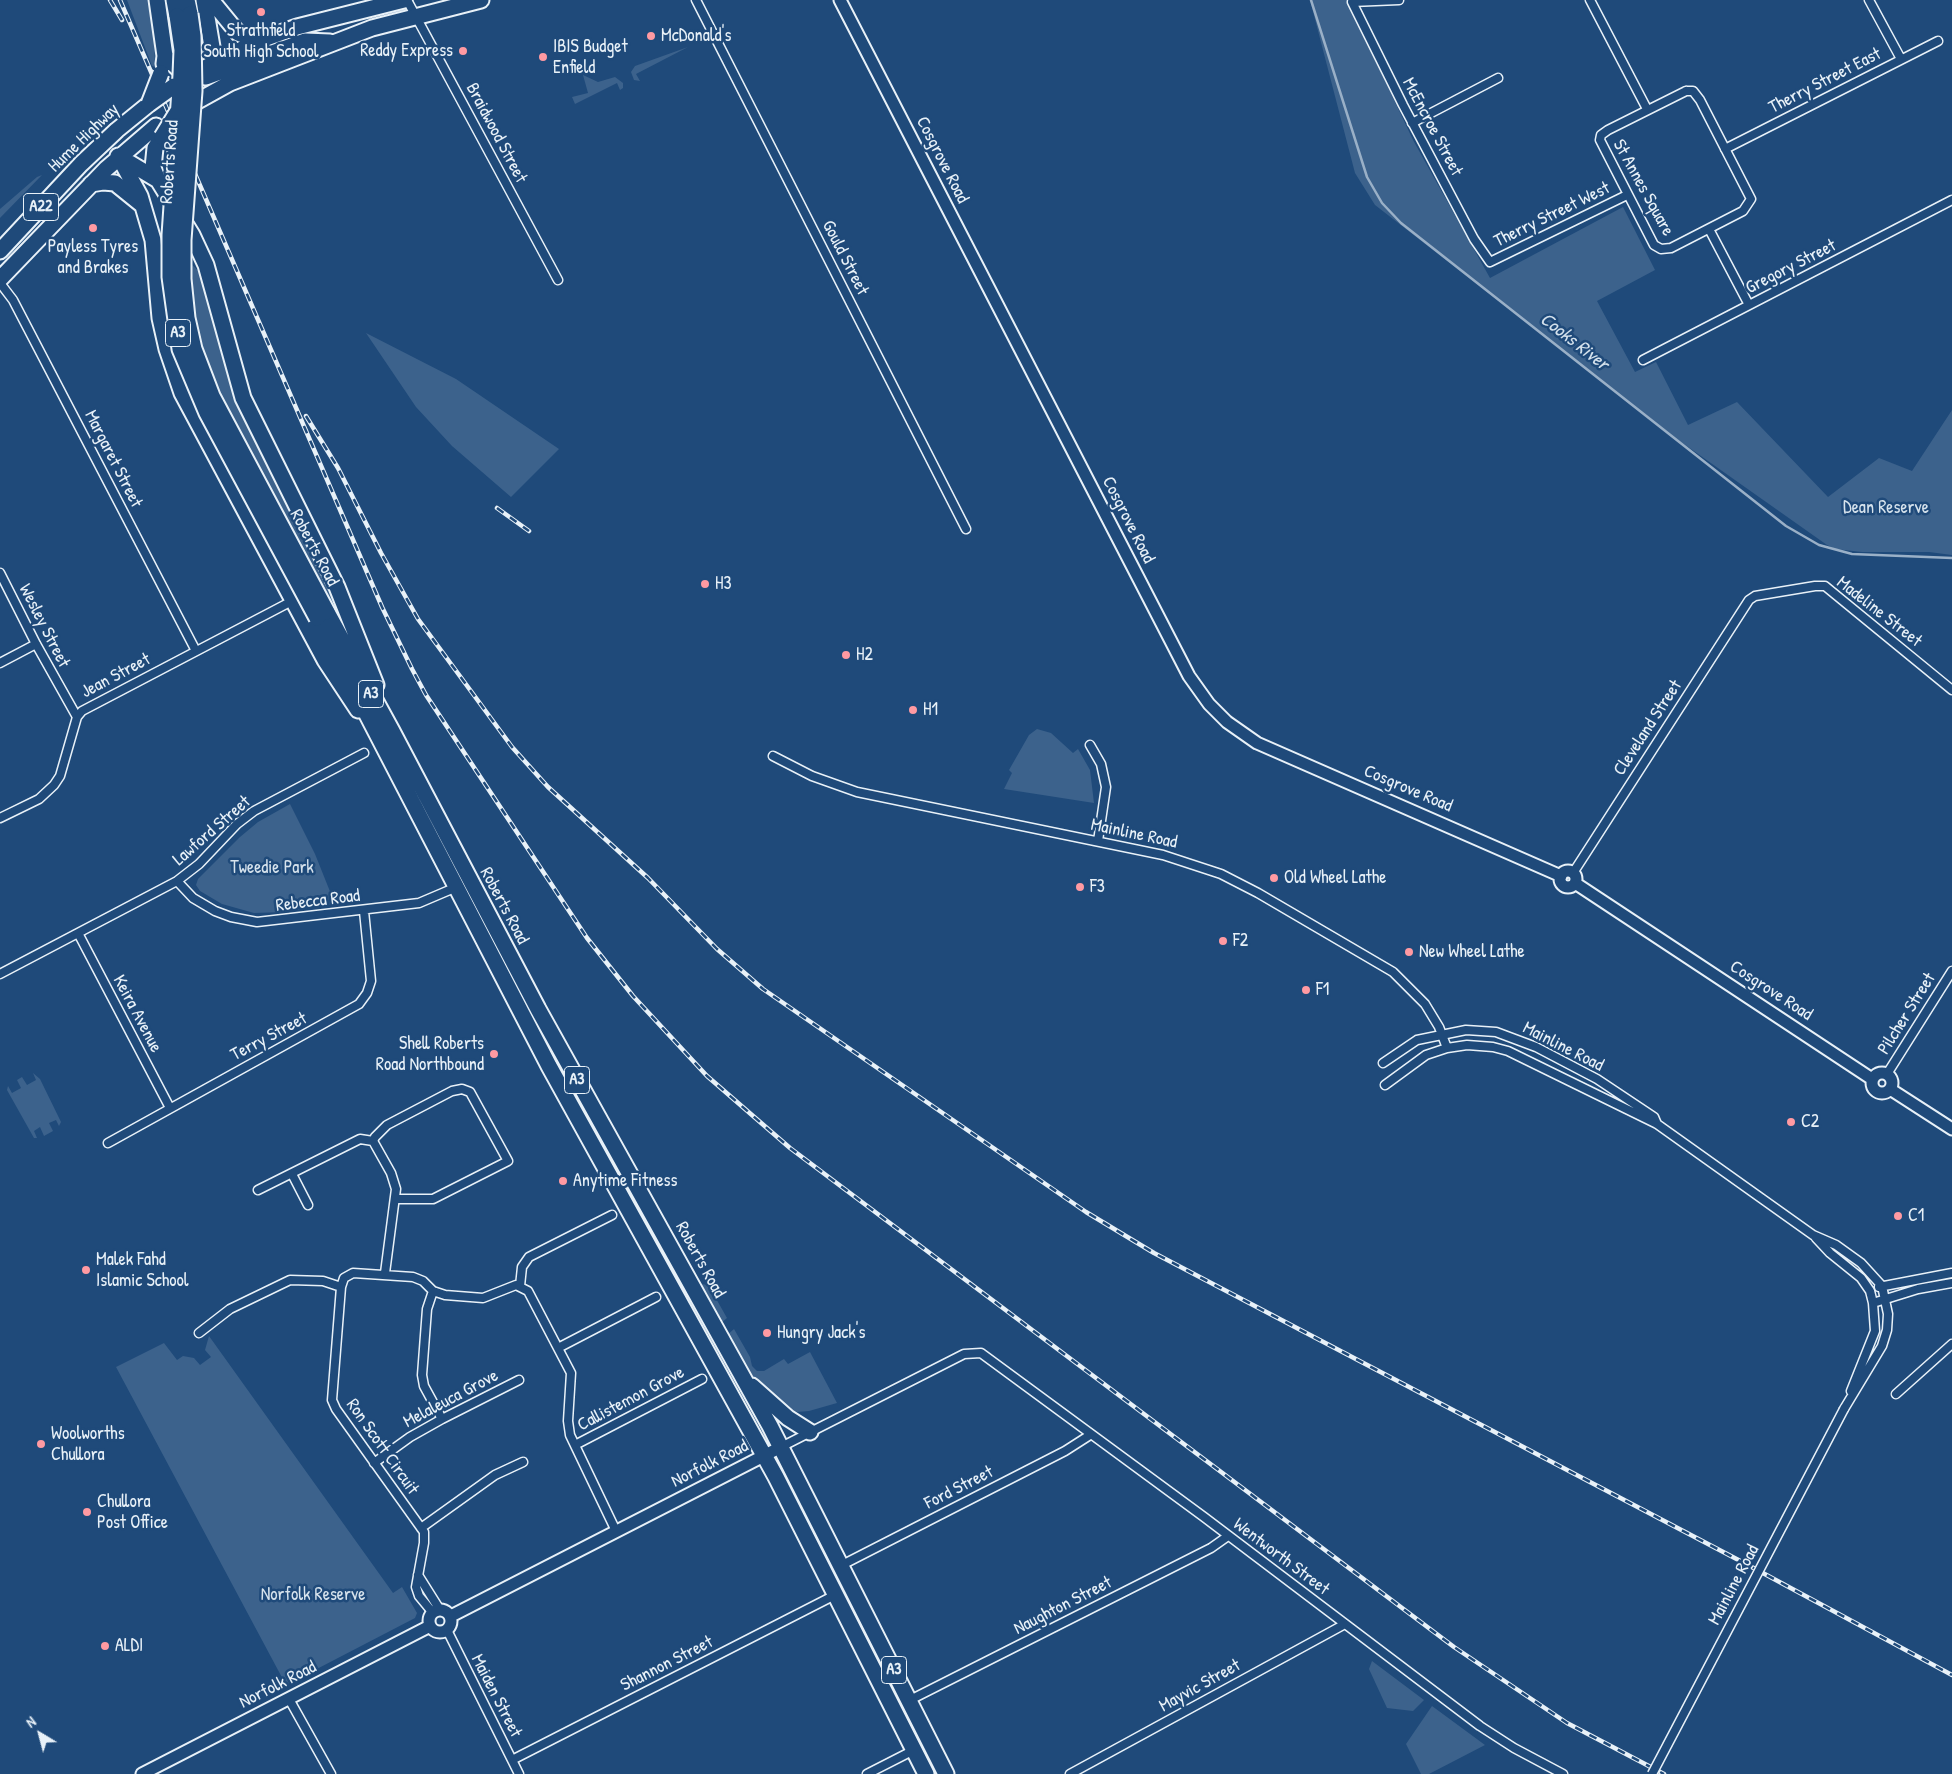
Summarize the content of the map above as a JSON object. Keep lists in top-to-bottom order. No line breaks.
{"streets":{"highway":["Hume Highway","Roberts Road","A22","A3"],"main road":["Cosgrove Road","Norfolk Road"],"street":["Therry Street East","McEncroe Street","Braidwood Street","St Annes Square","Therry Street West","Gould Street","Gregory Street","Margaret Street","Madeline Street","Wesley Street","Jean Street","Cleveland Street","Lawford Street","Mainline Road","Rebecca Road","Keira Avenue","Pilcher Street","Terry Street","Melaleuca Grove","Callistemon Grove","Ron Scott Circuit","Ford Street","Wentworth Street","Naughton Street","Shannon Street","Mayvic Street","Maiden Street"]},"crossings":[["Therry Street East","St Annes Square"],["McEncroe Street","Therry Street West"],["Cosgrove Road","Cleveland Street"],["Cosgrove Road","Pilcher Street"],["Roberts Road","A3"],["Roberts Road","Rebecca Road"],["Roberts Road","Norfolk Road"],["Roberts Road","Ford Street"],["Roberts Road","Naughton Street"],["Roberts Road","Shannon Street"],["St Annes Square","Therry Street West"],["A22","Margaret Street"],["Margaret Street","Jean Street"],["Madeline Street","Cleveland Street"],["Wesley Street","Jean Street"],["Lawford Street","Rebecca Road"],["Lawford Street","Keira Avenue"],["Rebecca Road","Terry Street"],["Keira Avenue","Terry Street"],["Melaleuca Grove","Ron Scott Circuit"],["Norfolk Road","Wentworth Street"],["Norfolk Road","Maiden Street"],["Ford Street","Wentworth Street"],["Wentworth Street","Naughton Street"],["Wentworth Street","Mayvic Street"],["Shannon Street","Maiden Street"]],"water":["Cooks River"],"parks":["Dean Reserve","Tweedie Park","Norfolk Reserve"],"places":["Strathfield South High School","McDonald's","Reddy Express","IBIS Budget Enfield","Payless Tyres and Brakes","H3","H2","H1","Old Wheel Lathe","F3","F2","New Wheel Lathe","F1","Shell Roberts Road Northbound","C2","Anytime Fitness","C1","Malek Fahd Islamic School","Hungry Jack's","Woolworths Chullora","Chullora Post Office","ALDI"],"north":"top left"}
